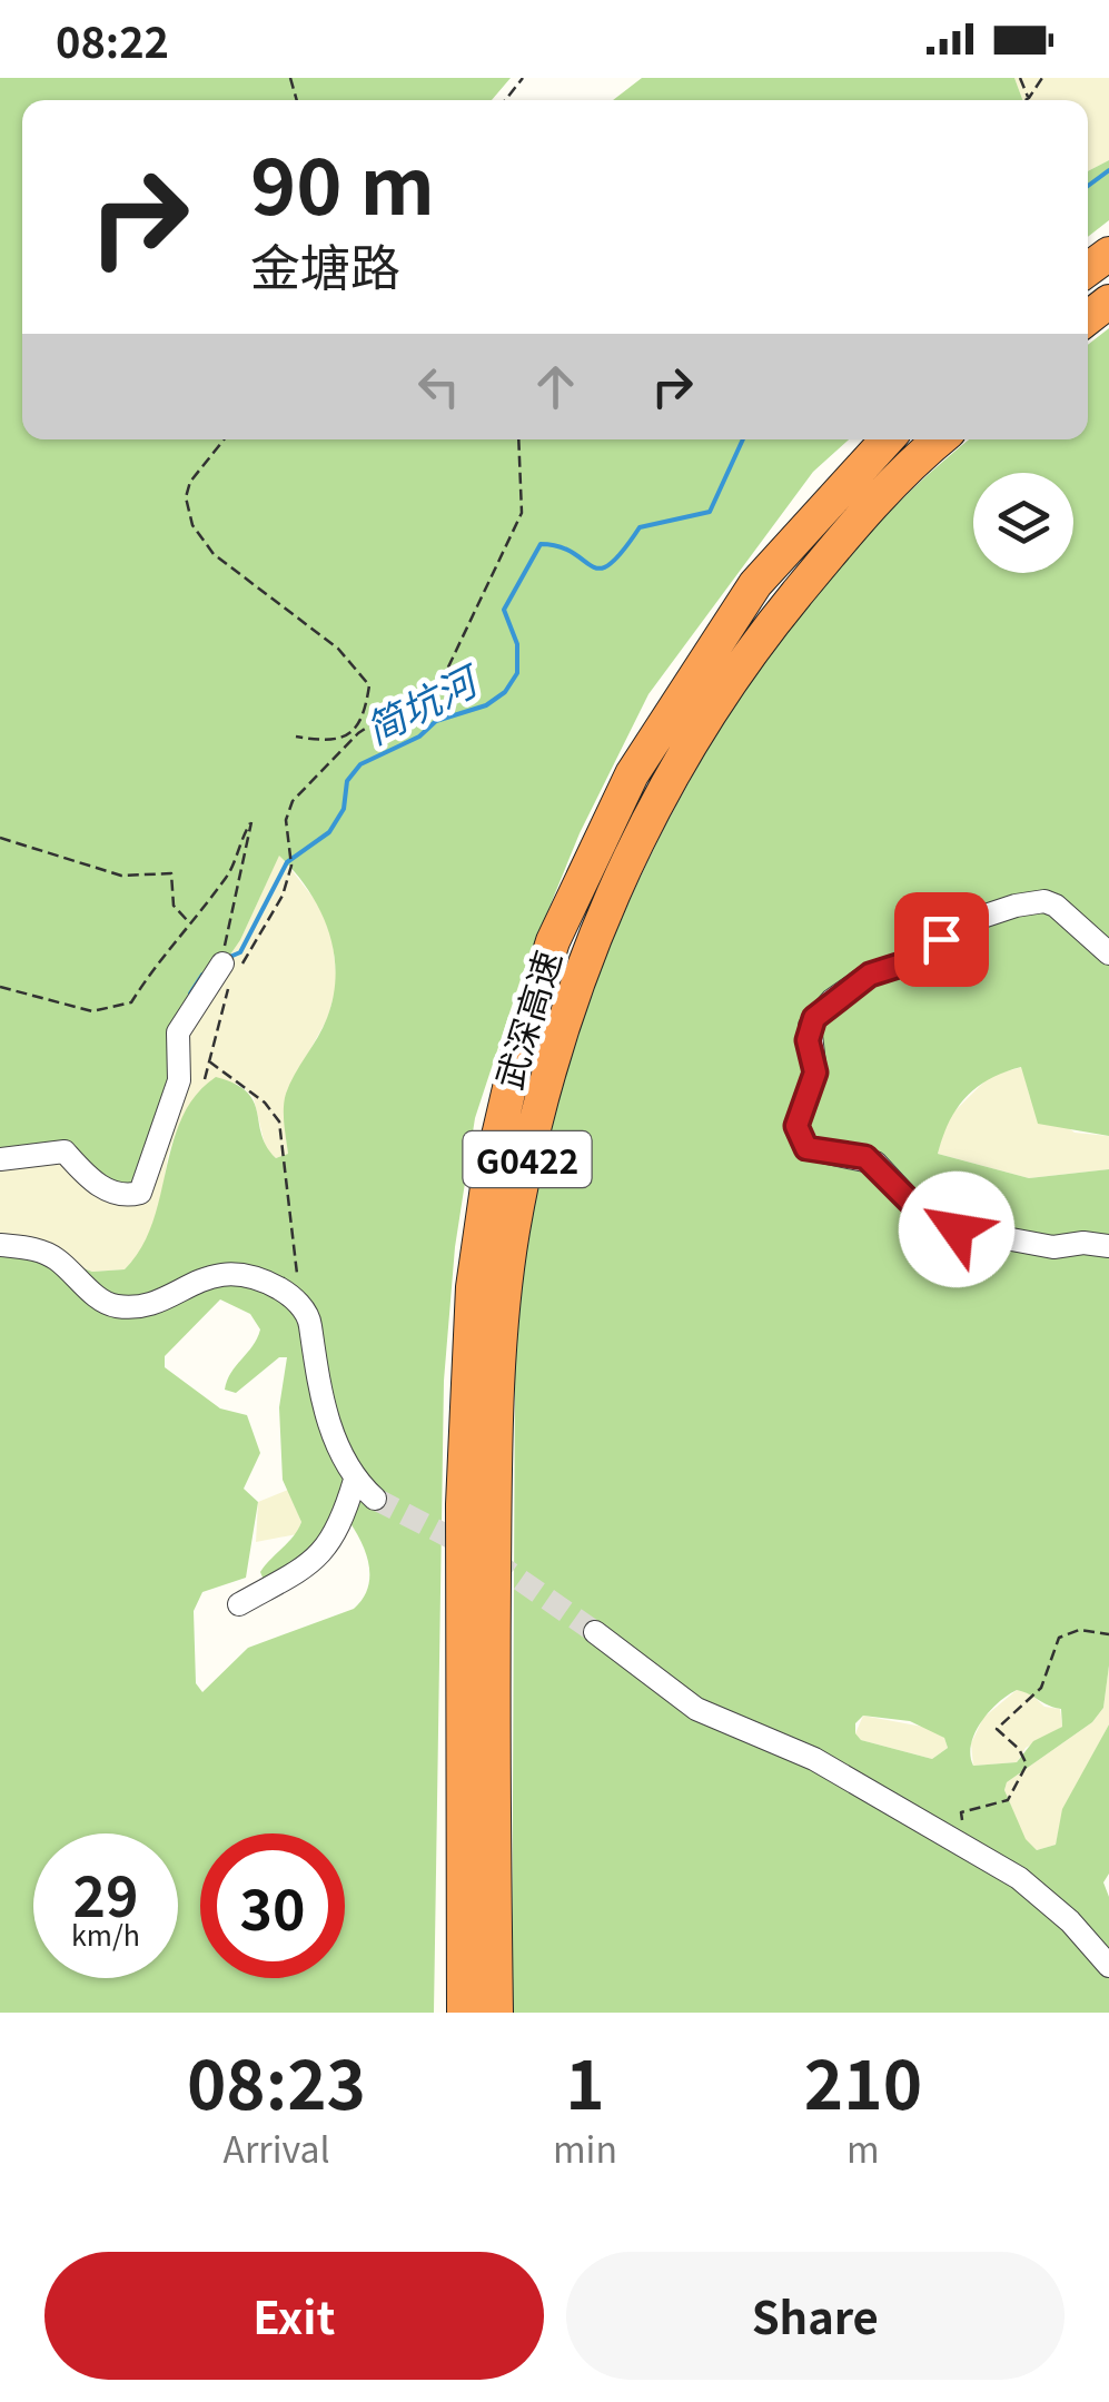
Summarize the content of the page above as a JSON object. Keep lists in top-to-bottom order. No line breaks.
{"streets":{"highway":["武深高速","G0422"]},"water":["简坑河"],"page":{"status":"08:22","turn":["90 m","金塘路"],"speed":"29 km/h","limit":"30","eta":["08:23","Arrival","1","min","210","m"],"buttons":["Exit","Share"]}}
